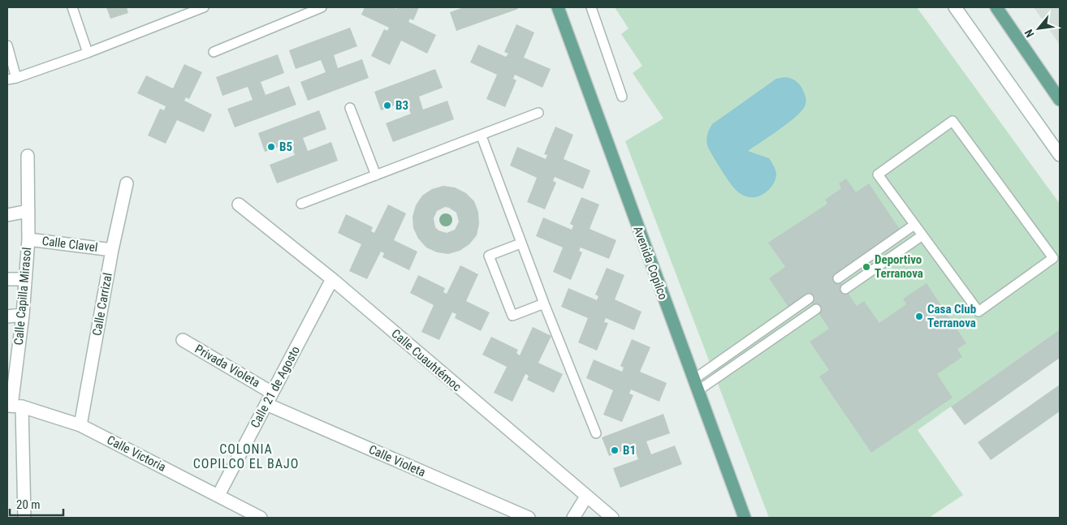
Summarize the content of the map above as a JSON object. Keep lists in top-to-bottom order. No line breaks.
{"streets":{"main road":["Avenida Copilco"],"street":["Calle Clavel","Calle Capilla Mirasol","Calle Carrizal","Calle Cuauhtémoc","Privada Violeta","Calle 21 de Agosto","Calle Victoria","Calle Violeta"]},"crossings":[["Calle Clavel","Calle Capilla Mirasol"],["Calle Clavel","Calle Carrizal"],["Calle Capilla Mirasol","Calle Victoria"],["Calle Carrizal","Calle Victoria"],["Calle Cuauhtémoc","Calle 21 de Agosto"],["Privada Violeta","Calle 21 de Agosto"],["Calle 21 de Agosto","Calle Victoria"],["Calle 21 de Agosto","Calle Violeta"]],"districts":["COLONIA COPILCO EL BAJO"],"places":["B3","B5","Deportivo Terranova","Casa Club Terranova","B1"],"scale_bar":"20 m","north":"bottom left"}
